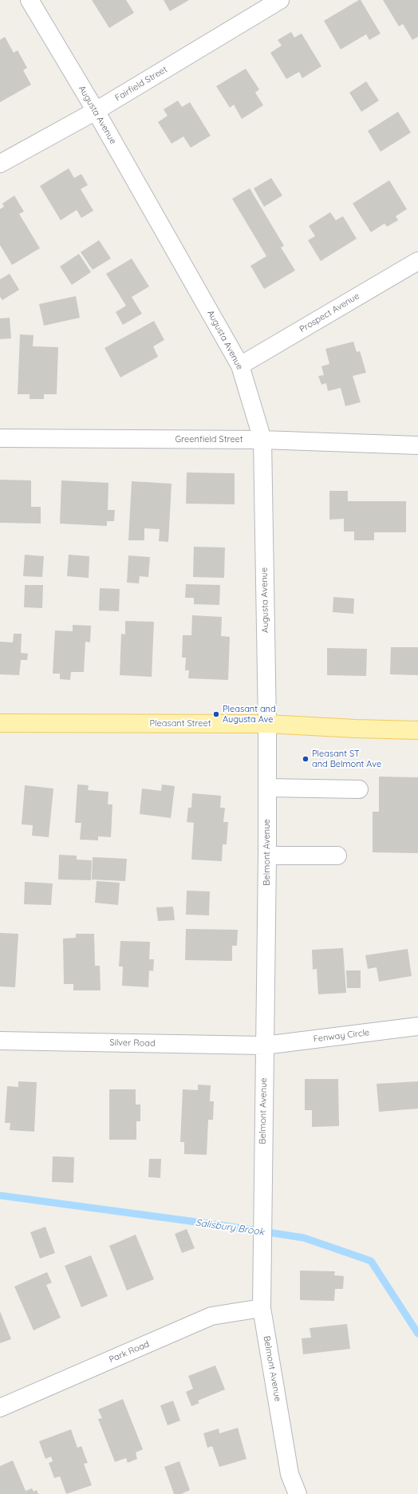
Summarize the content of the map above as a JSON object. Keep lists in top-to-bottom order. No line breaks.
{"streets":{"main road":["Pleasant Street"],"street":["Fairfield Street","Augusta Avenue","Prospect Avenue","Greenfield Street","Belmont Avenue","Fenway Circle","Silver Road","Park Road"]},"crossings":[["Fairfield Street","Augusta Avenue"],["Augusta Avenue","Prospect Avenue"],["Augusta Avenue","Greenfield Street"],["Augusta Avenue","Pleasant Street"],["Augusta Avenue","Belmont Avenue"],["Pleasant Street","Belmont Avenue"],["Belmont Avenue","Fenway Circle"],["Belmont Avenue","Silver Road"],["Belmont Avenue","Park Road"],["Fenway Circle","Silver Road"]],"water":["Salisbury Brook"],"places":["Pleasant and Augusta Ave","Pleasant ST and Belmont Ave"]}
